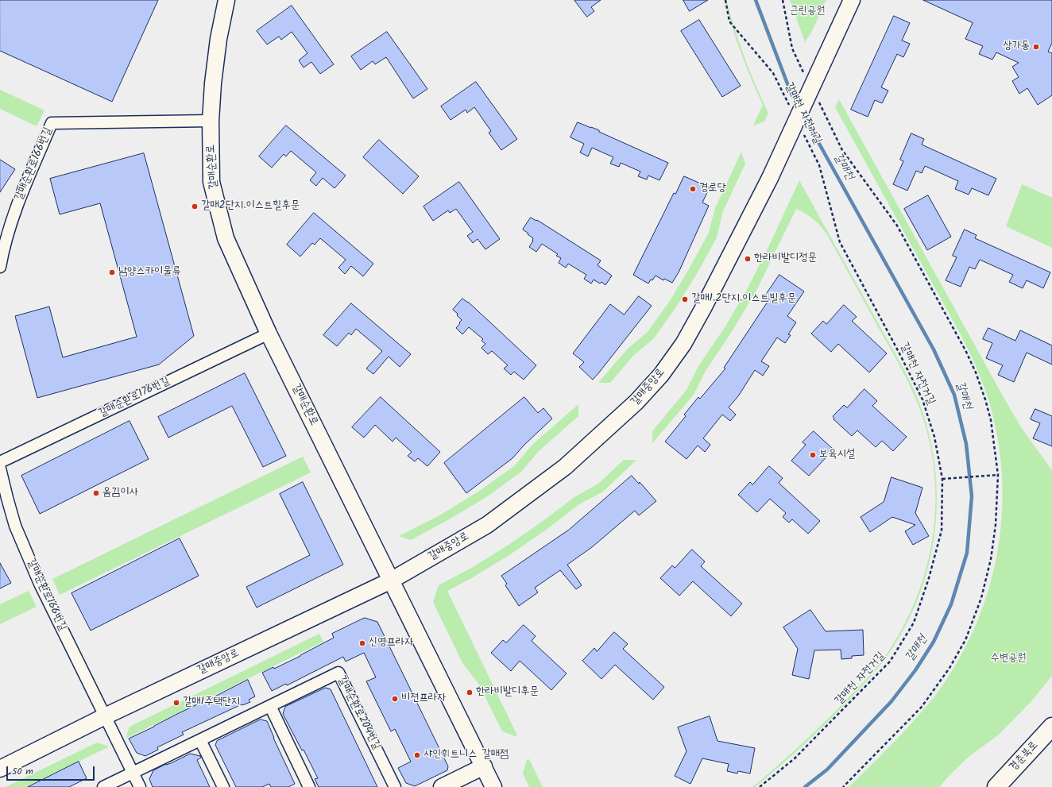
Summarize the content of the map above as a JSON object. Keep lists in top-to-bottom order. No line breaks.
{"streets":{"main road":["경춘북로"],"street":["갈매순환로166번길","갈매순환로","갈매중앙로","갈매순환로176번길","갈매순환로204번길"],"path":["갈매천 자전거길"]},"crossings":[["갈매순환로166번길","갈매순환로"],["갈매순환로166번길","갈매중앙로"],["갈매순환로166번길","갈매순환로204번길"],["갈매순환로","갈매중앙로"],["갈매순환로","갈매순환로176번길"]],"water":["갈매천"],"parks":["근린공원","수변공원"],"places":["상가동","경로당","갈매2단지.이스트힐후문","한라비발디정문","남양스카이물류","갈매1.2단지.이스트빌후문","보육시설","옴김이사","신영프라자","한라비발디후문","비젼프라자","갈매1주택단지","샤인휘트니스 갈매점"],"scale_bar":"50 m"}
